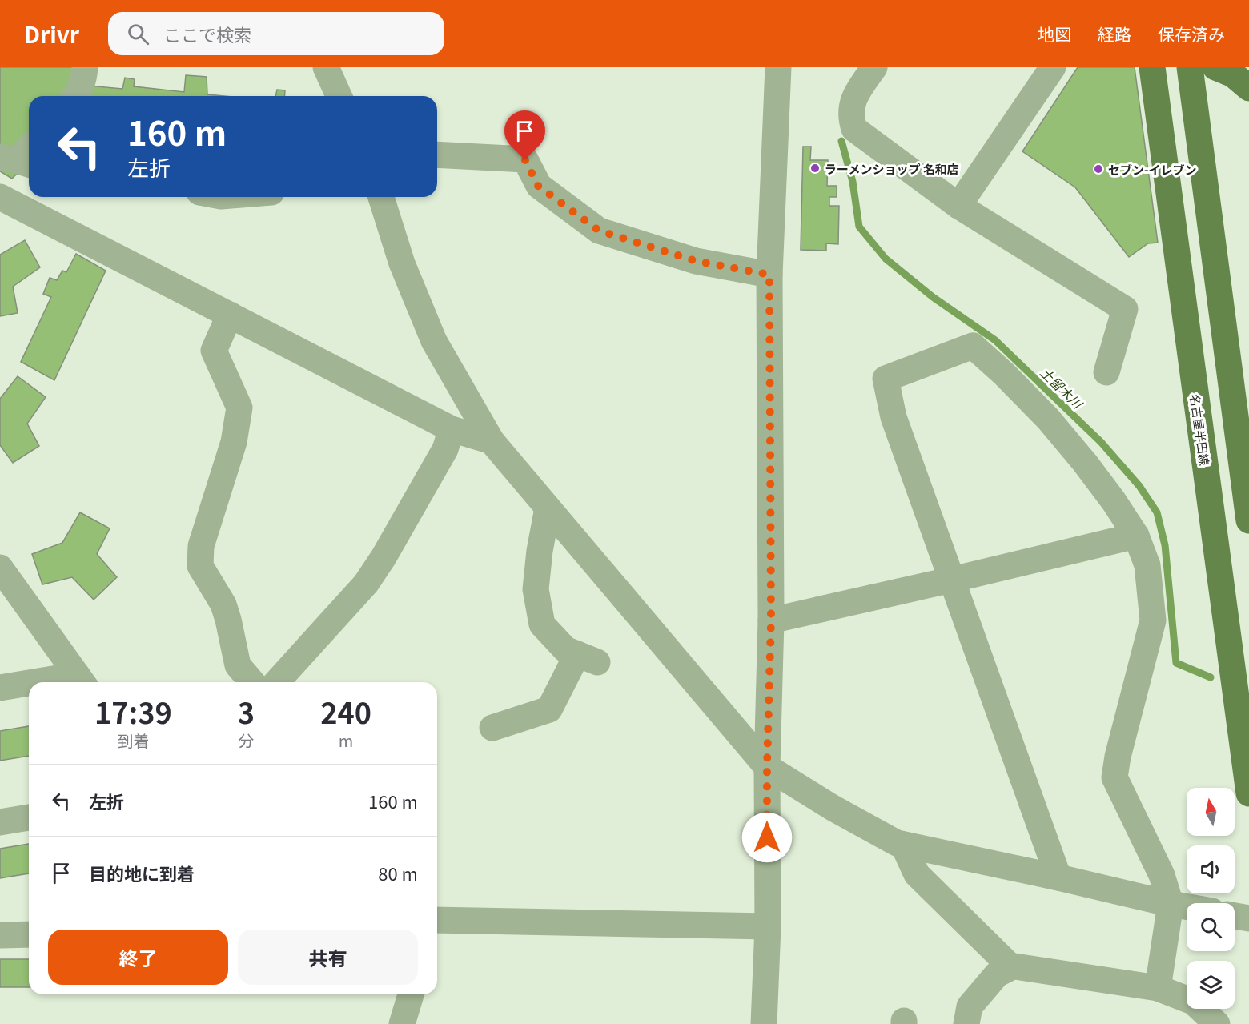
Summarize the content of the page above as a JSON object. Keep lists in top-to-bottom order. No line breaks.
{"streets":{"main road":["名古屋半田線"]},"water":["土留木川"],"places":["ラーメンショップ 名和店","セブン-イレブン"],"north":"top","page":{"header":"Drivr","search":"ここで検索","nav":["地図","経路","保存済み"],"turn":["160 m","左折"],"eta":["17:39","到着","3","分","240","m"],"list":[{"name":"左折","value":"160 m"},{"name":"目的地に到着","value":"80 m"}],"buttons":["終了","共有"]}}
